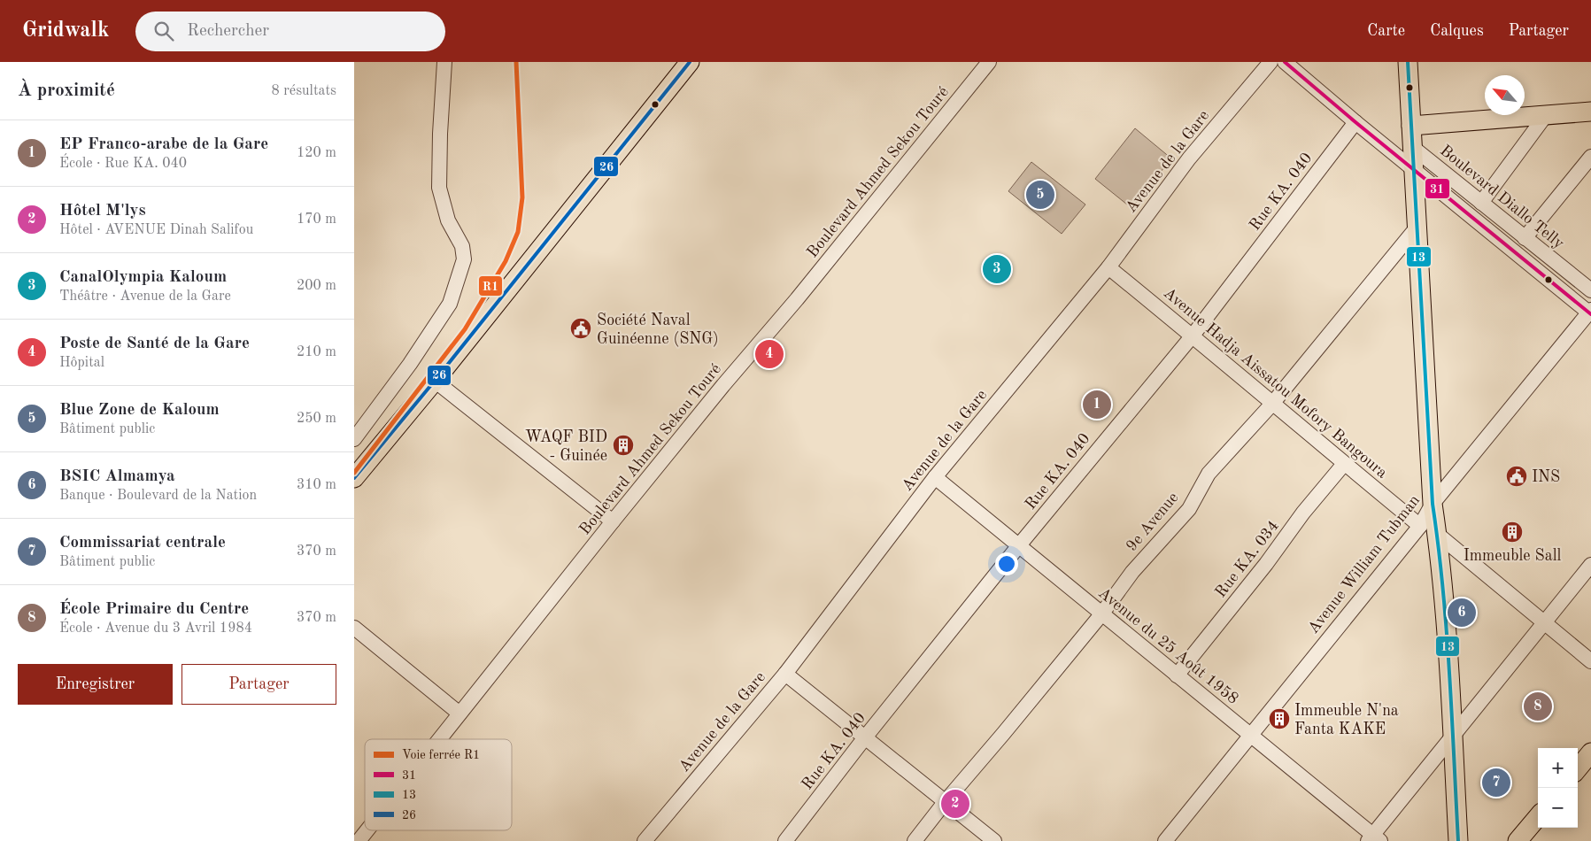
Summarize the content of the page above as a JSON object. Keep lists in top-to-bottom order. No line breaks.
{"streets":{"street":["Avenue de la Gare","Boulevard Ahmed Sekou Touré","Rue KA. 040","Boulevard Diallo Telly","Avenue Hadja Aissatou Mofory Bangoura","9e Avenue","Rue KA. 034","Avenue William Tubman","Avenue du 25 Août 1958"]},"crossings":[["Avenue de la Gare","Avenue Hadja Aissatou Mofory Bangoura"],["Avenue de la Gare","Avenue du 25 Août 1958"],["Rue KA. 040","Avenue Hadja Aissatou Mofory Bangoura"],["Rue KA. 040","Avenue du 25 Août 1958"],["Avenue Hadja Aissatou Mofory Bangoura","9e Avenue"],["Avenue Hadja Aissatou Mofory Bangoura","Rue KA. 034"],["Avenue Hadja Aissatou Mofory Bangoura","Avenue William Tubman"],["9e Avenue","Avenue du 25 Août 1958"],["Rue KA. 034","Avenue du 25 Août 1958"],["Avenue William Tubman","Avenue du 25 Août 1958"]],"places":{"public building":["Société Naval Guinéenne (SNG)","INS"],"building":["WAQF BID - Guinée","Immeuble Sall","Immeuble N'na Fanta KAKE"]},"lines":["rail line R1","transit line 31","transit line 13","transit line 26"],"legend":["Voie ferrée R1","31","13","26"],"north":"top left","page":{"header":"Gridwalk","search":"Rechercher","nav":["Carte","Calques","Partager"],"heading":["À proximité","8 résultats"],"list":[{"mark":"1","name":"EP Franco-arabe de la Gare","note":"École · Rue KA. 040","value":"120 m"},{"mark":"2","name":"Hôtel M'lys","note":"Hôtel · AVENUE Dinah Salifou","value":"170 m"},{"mark":"3","name":"CanalOlympia Kaloum","note":"Théâtre · Avenue de la Gare","value":"200 m"},{"mark":"4","name":"Poste de Santé de la Gare","note":"Hôpital","value":"210 m"},{"mark":"5","name":"Blue Zone de Kaloum","note":"Bâtiment public","value":"250 m"},{"mark":"6","name":"BSIC Almamya","note":"Banque · Boulevard de la Nation","value":"310 m"},{"mark":"7","name":"Commissariat centrale","note":"Bâtiment public","value":"370 m"},{"mark":"8","name":"École Primaire du Centre","note":"École · Avenue du 3 Avril 1984","value":"370 m"}],"pins":["5","3","4","1","6","8","7","2"],"buttons":["Enregistrer","Partager"],"map_buttons":["+","−"]}}
